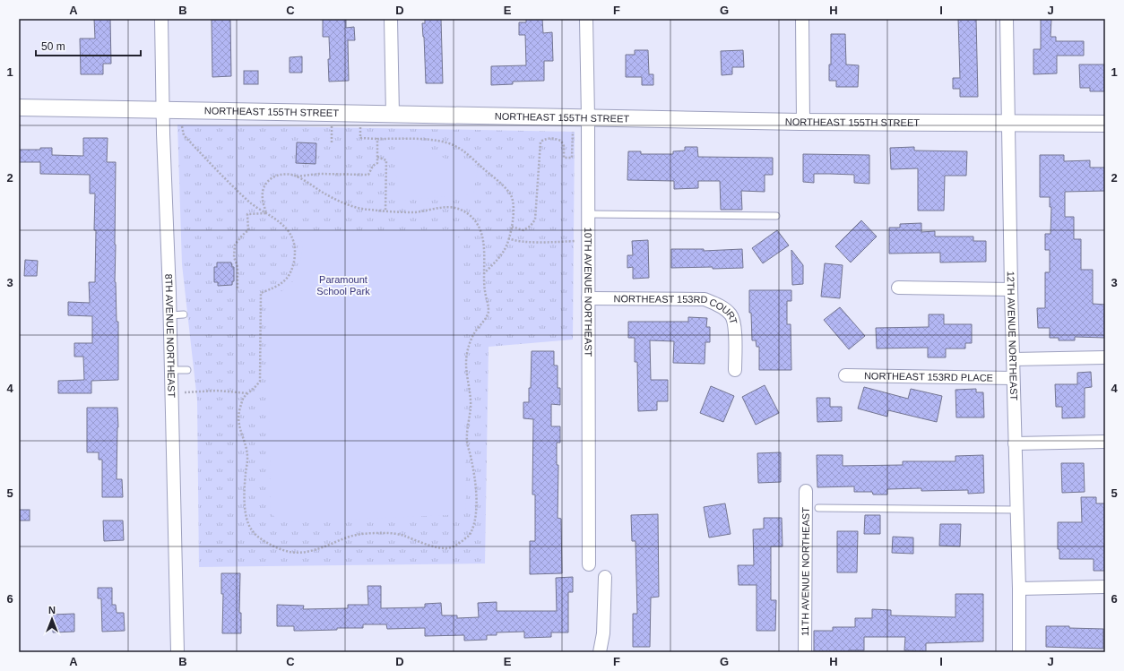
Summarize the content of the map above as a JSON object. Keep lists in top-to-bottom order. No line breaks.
{"streets":{"street":["NORTHEAST 155TH STREET","10TH AVENUE NORTHEAST","NORTHEAST 153RD COURT","8TH AVENUE NORTHEAST","12TH AVENUE NORTHEAST","NORTHEAST 153RD PLACE","11TH AVENUE NORTHEAST"]},"crossings":[["NORTHEAST 155TH STREET","10TH AVENUE NORTHEAST"],["NORTHEAST 155TH STREET","8TH AVENUE NORTHEAST"],["NORTHEAST 155TH STREET","12TH AVENUE NORTHEAST"],["10TH AVENUE NORTHEAST","NORTHEAST 153RD COURT"],["12TH AVENUE NORTHEAST","NORTHEAST 153RD PLACE"]],"parks":["Paramount School Park"],"scale_bar":"50 m","north":"top","grid":{"columns":["A","B","C","D","E","F","G","H","I","J"],"rows":["1","2","3","4","5","6"]}}
